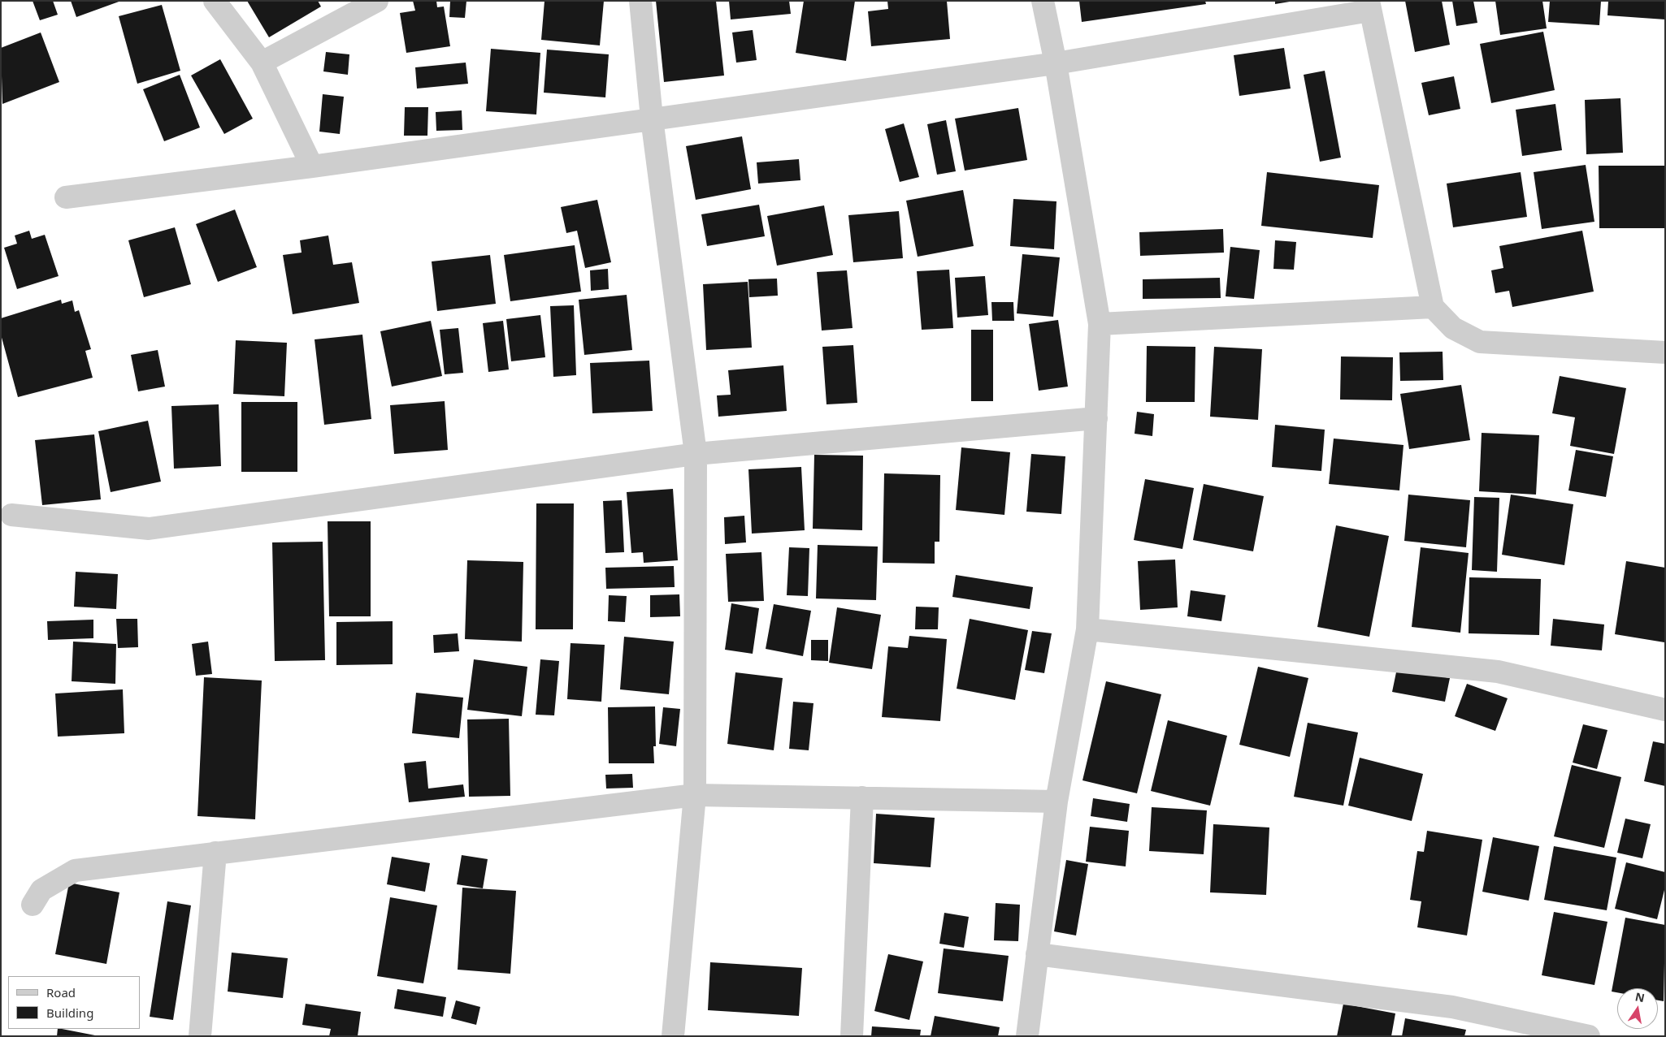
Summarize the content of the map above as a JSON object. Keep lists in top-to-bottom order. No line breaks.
{"legend":["Road","Building"],"north":"top"}
